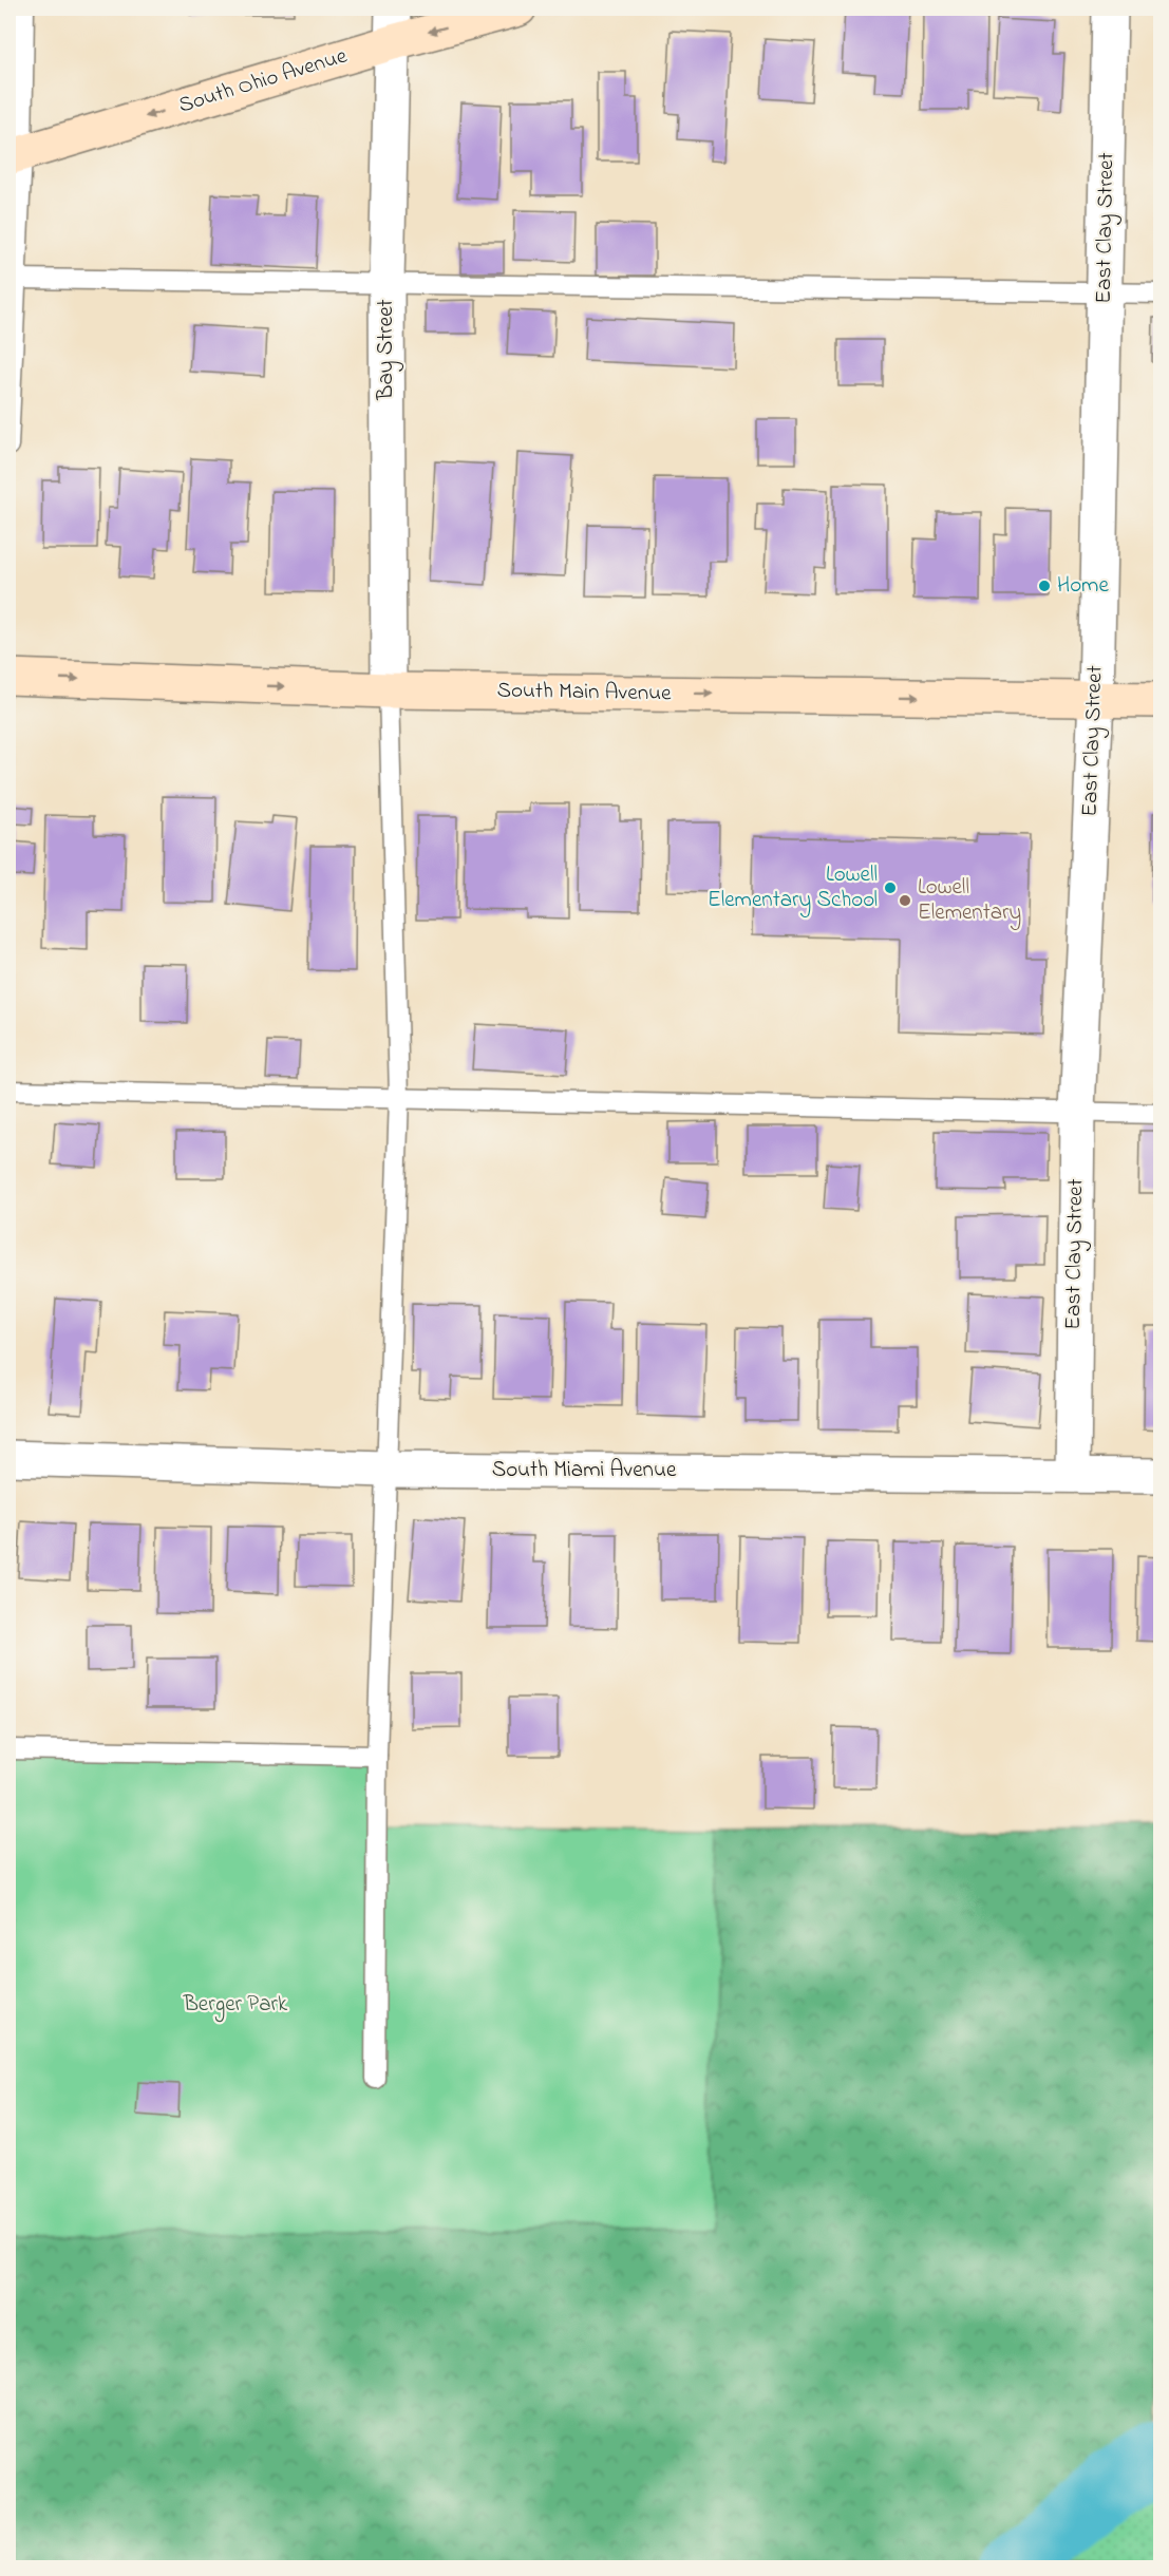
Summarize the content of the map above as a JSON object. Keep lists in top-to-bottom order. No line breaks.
{"streets":{"main road":["South Ohio Avenue","South Main Avenue"],"street":["East Clay Street","Bay Street","South Miami Avenue"]},"crossings":[["South Ohio Avenue","Bay Street"],["East Clay Street","South Main Avenue"],["East Clay Street","South Miami Avenue"],["Bay Street","South Main Avenue"]],"one_way":["South Ohio Avenue","South Main Avenue"],"parks":["Berger Park"],"places":["Home","Lowell Elementary School","Lowell Elementary"]}
